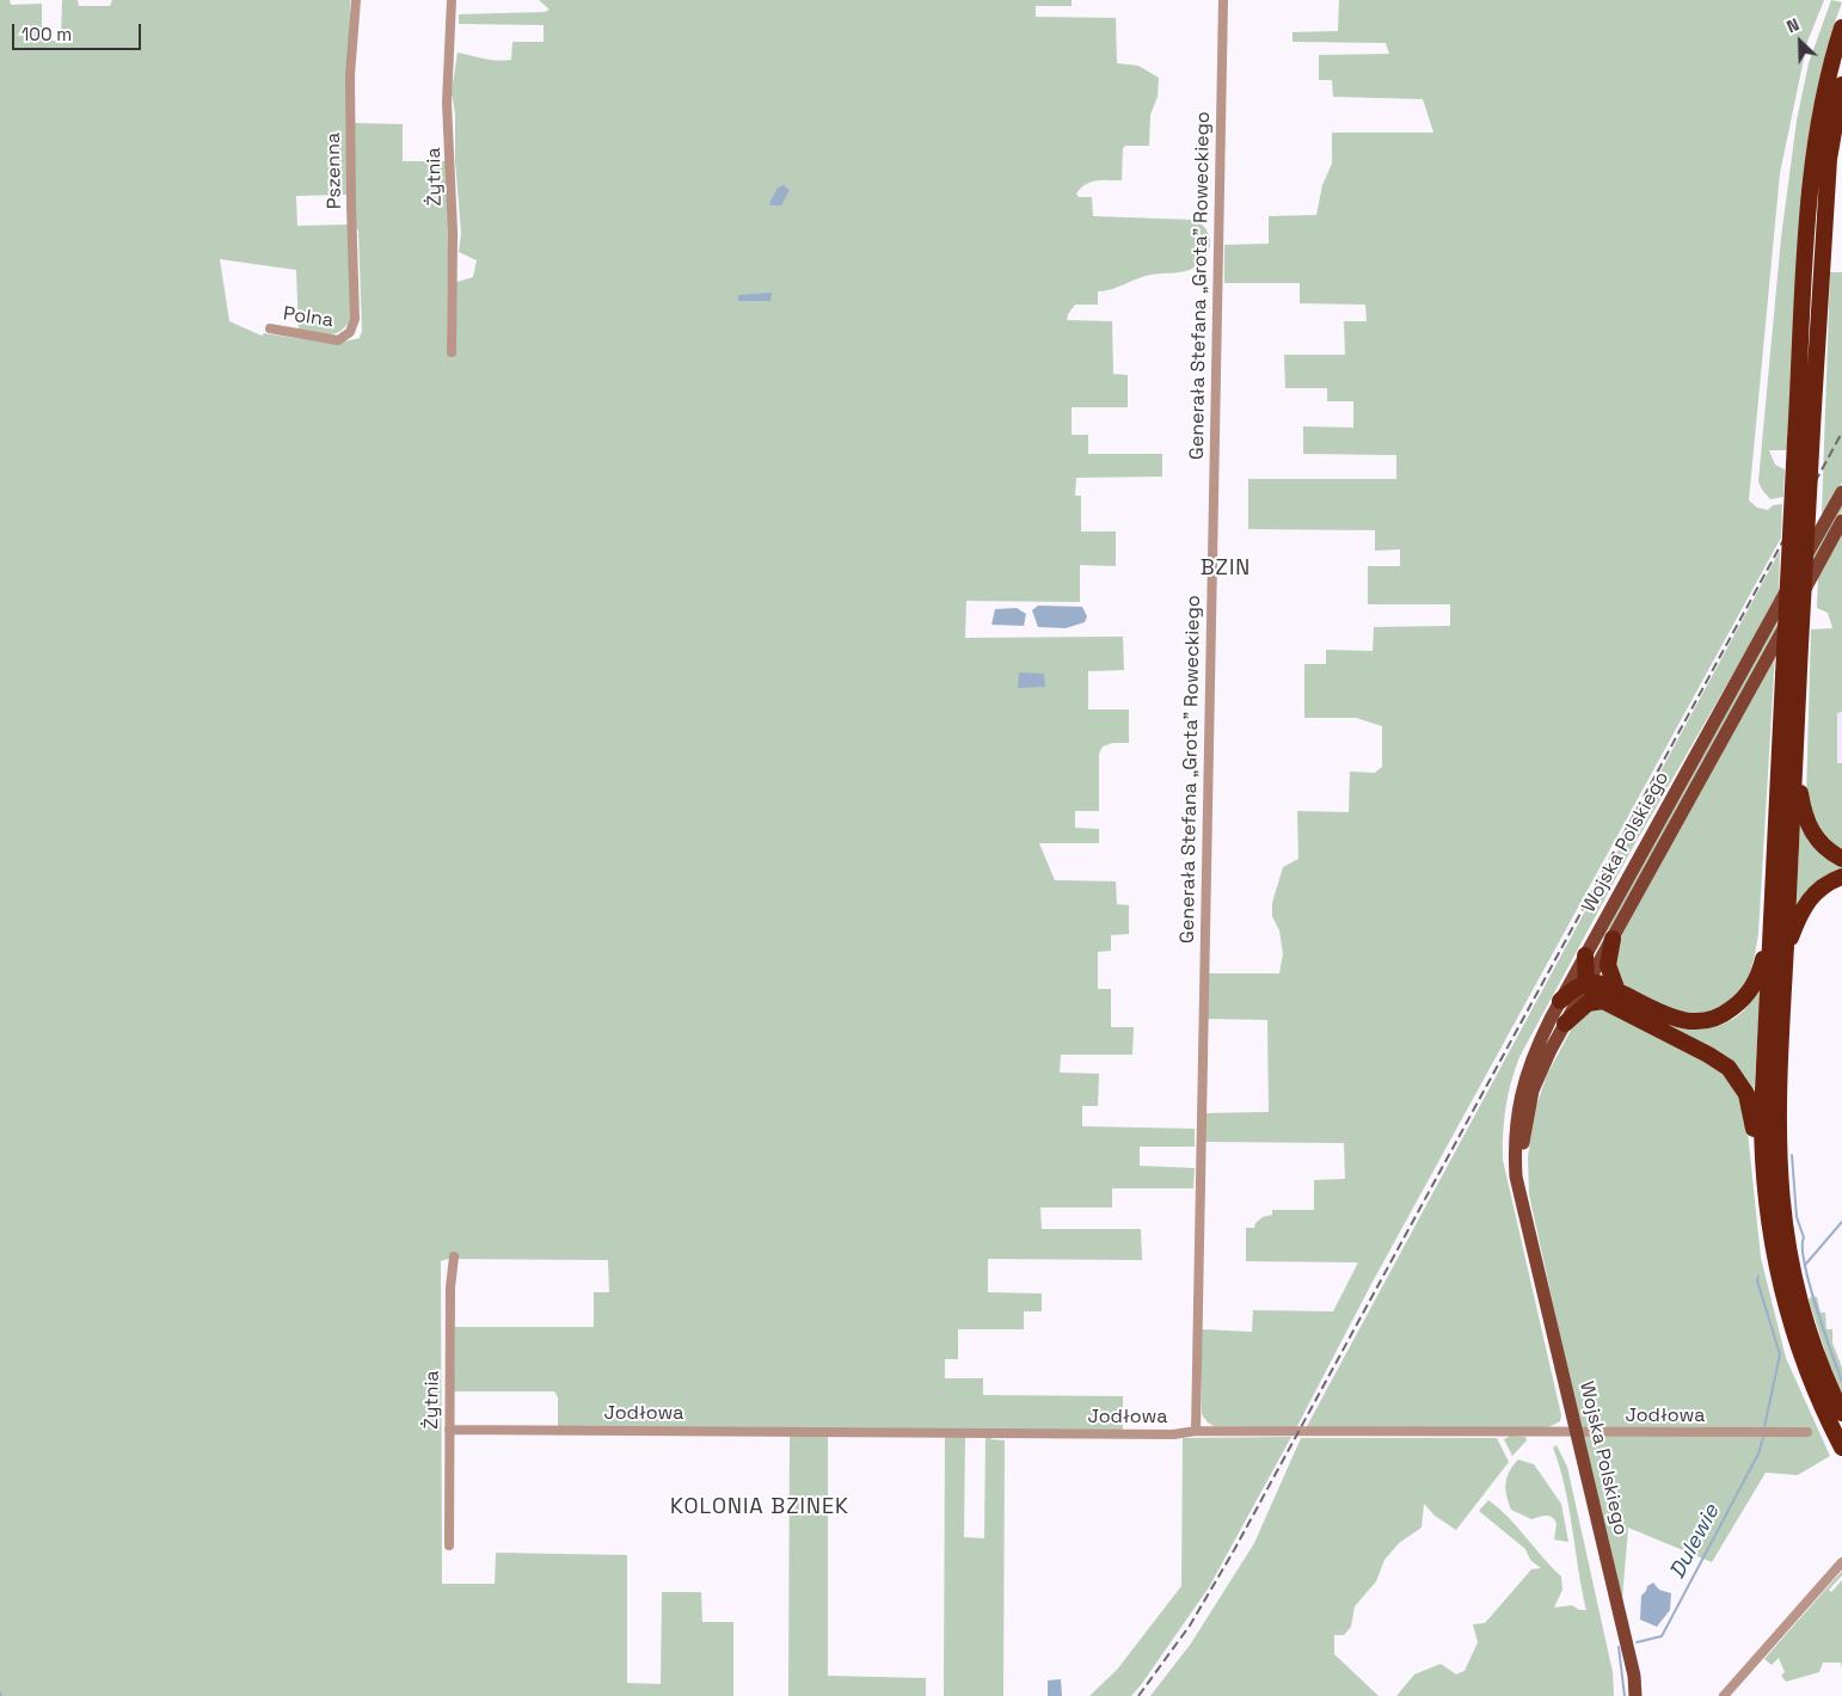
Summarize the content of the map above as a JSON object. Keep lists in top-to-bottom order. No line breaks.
{"streets":{"main road":["Wojska Polskiego"],"street":["Pszenna","Żytnia","Generała Stefana „Grota” Roweckiego","Polna","Jodłowa"]},"crossings":[["Pszenna","Polna"],["Żytnia","Jodłowa"],["Generała Stefana „Grota” Roweckiego","Jodłowa"],["Wojska Polskiego","Jodłowa"]],"districts":["BZIN","KOLONIA BZINEK"],"water":["Dulewie"],"scale_bar":"100 m","north":"top left"}
